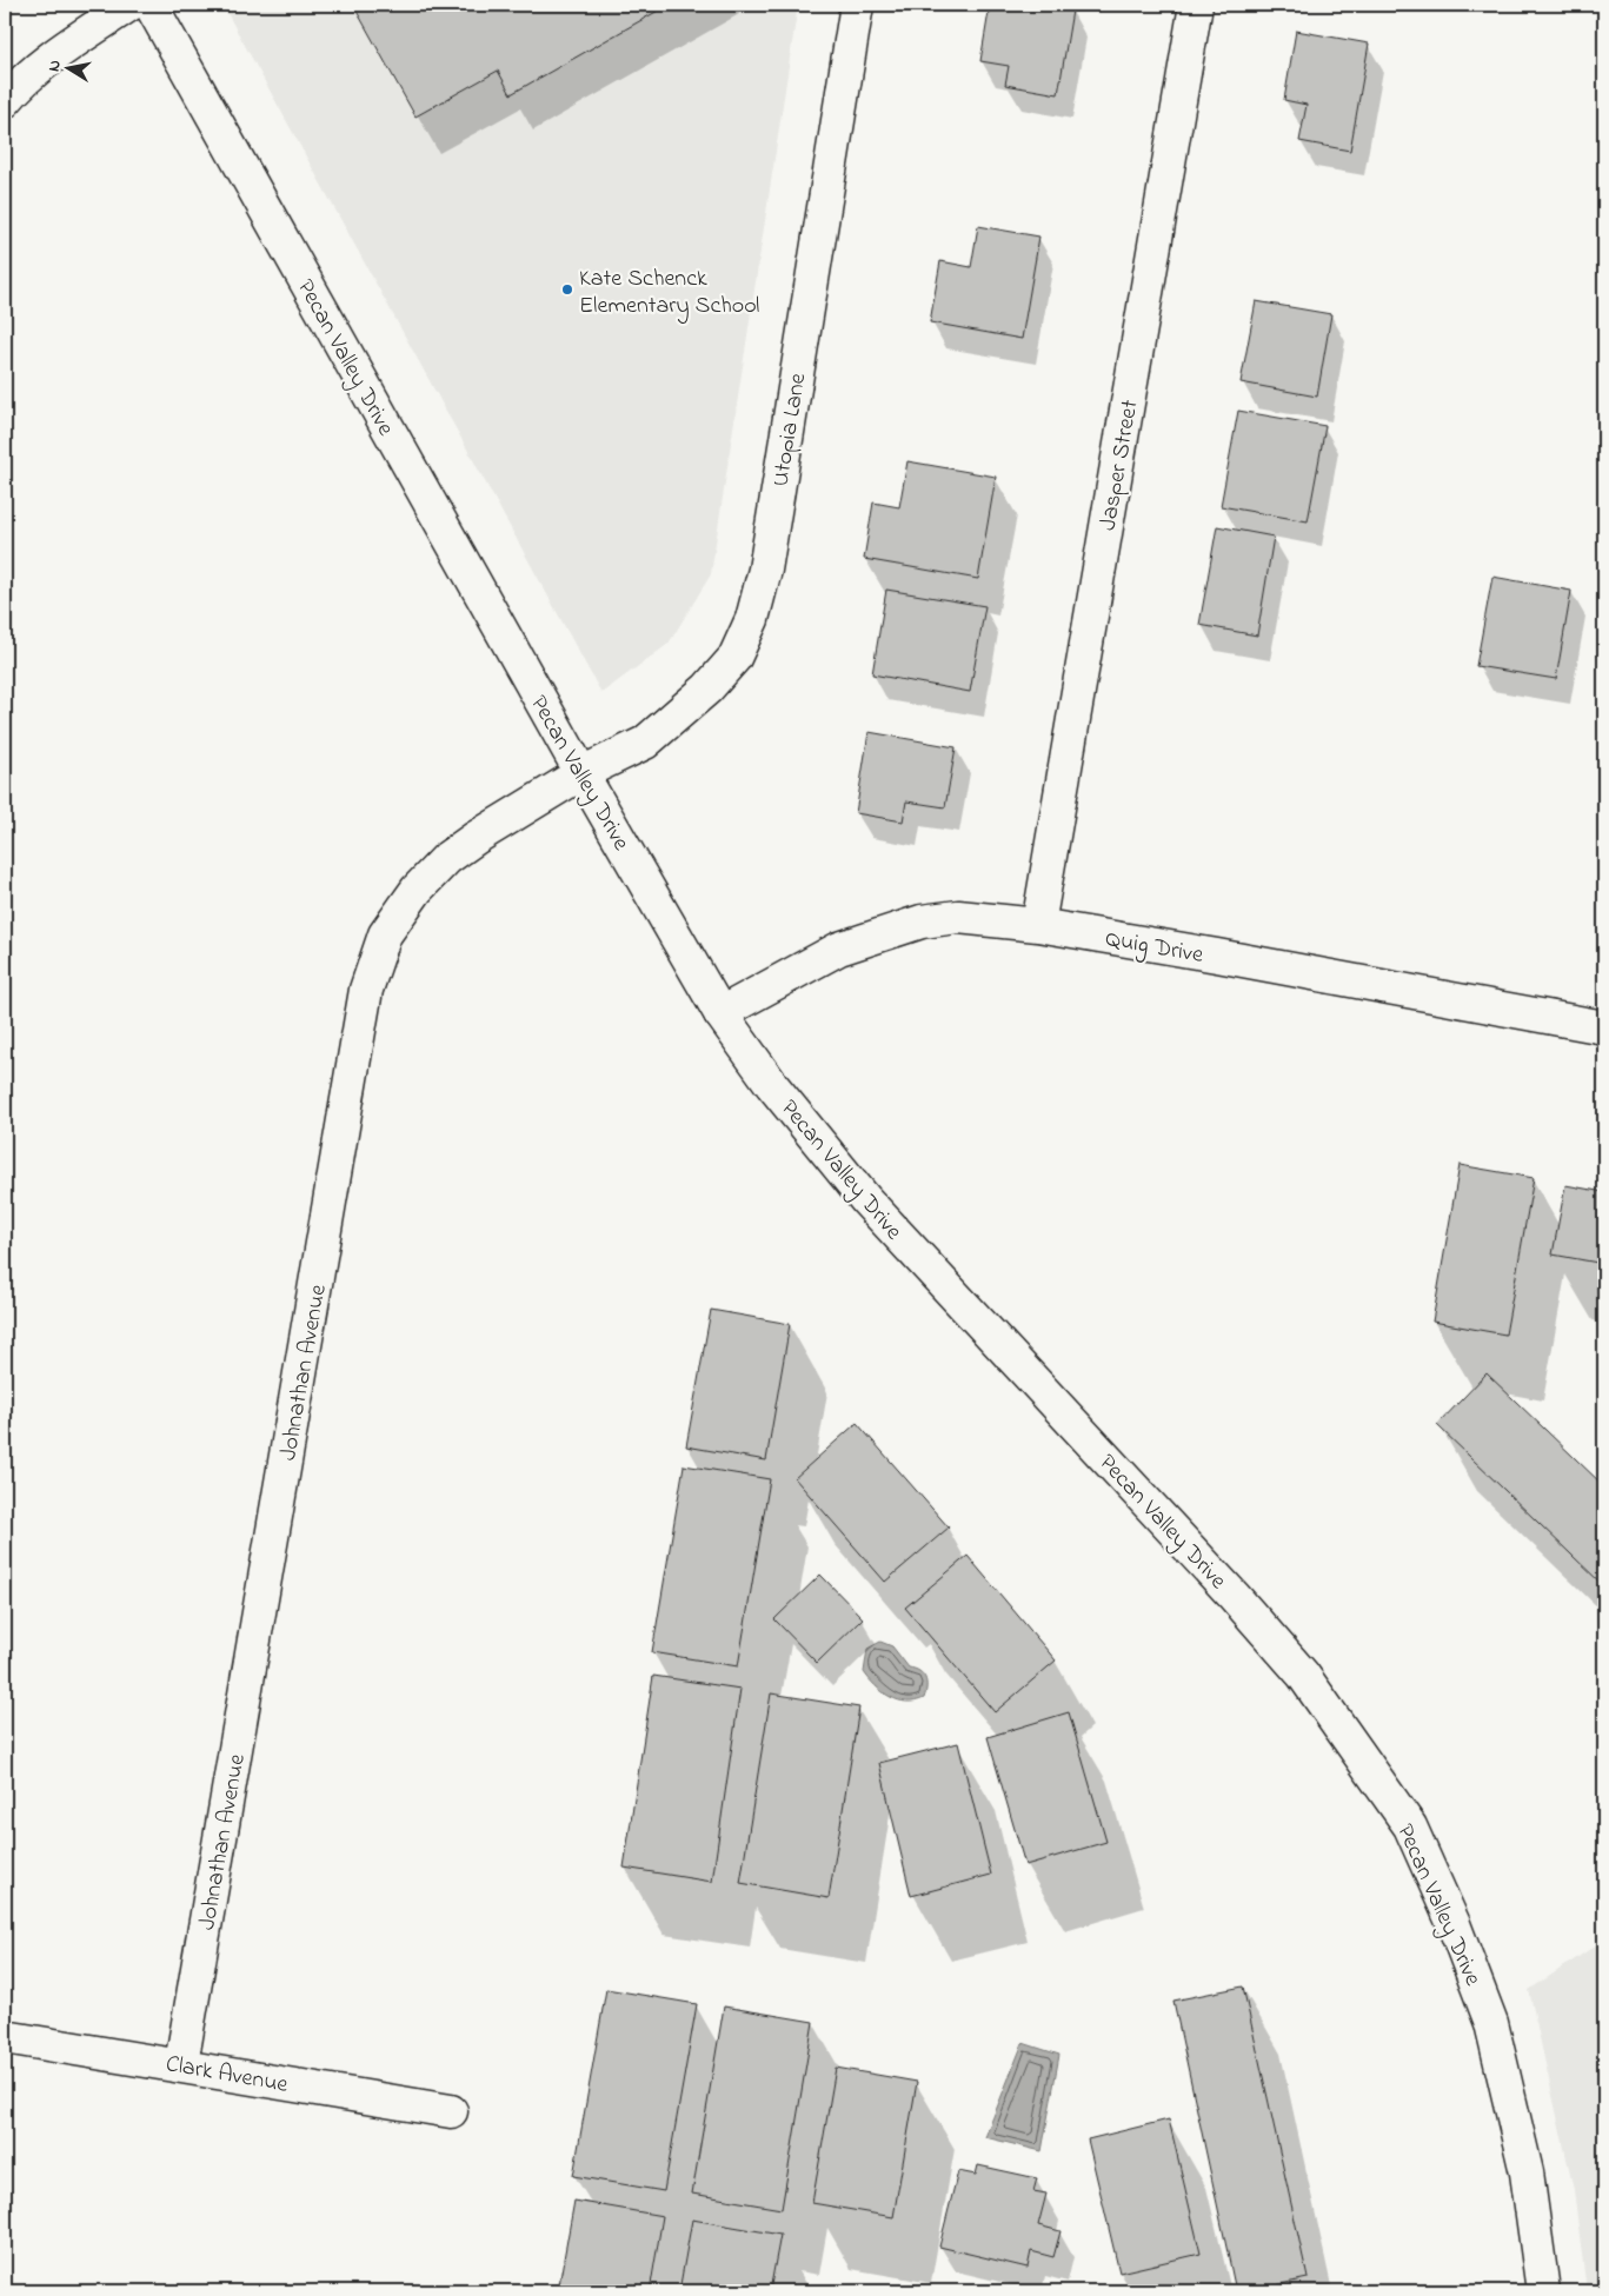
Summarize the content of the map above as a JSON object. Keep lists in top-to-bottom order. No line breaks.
{"streets":{"street":["Pecan Valley Drive","Utopia Lane","Jasper Street","Quig Drive","Johnathan Avenue","Clark Avenue"]},"crossings":[["Pecan Valley Drive","Utopia Lane"],["Pecan Valley Drive","Quig Drive"],["Pecan Valley Drive","Johnathan Avenue"],["Utopia Lane","Johnathan Avenue"],["Jasper Street","Quig Drive"],["Johnathan Avenue","Clark Avenue"]],"places":["Kate Schenck Elementary School"],"north":"left"}
